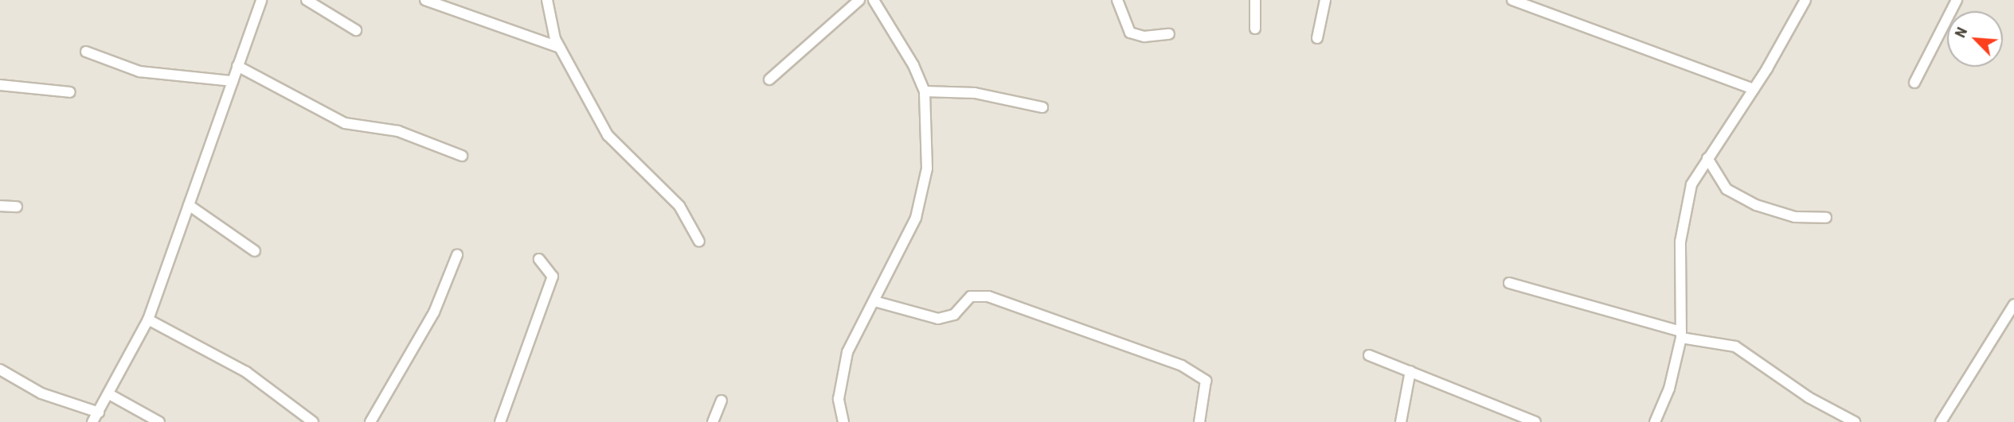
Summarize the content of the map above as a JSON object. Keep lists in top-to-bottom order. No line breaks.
{"north":"top left"}
